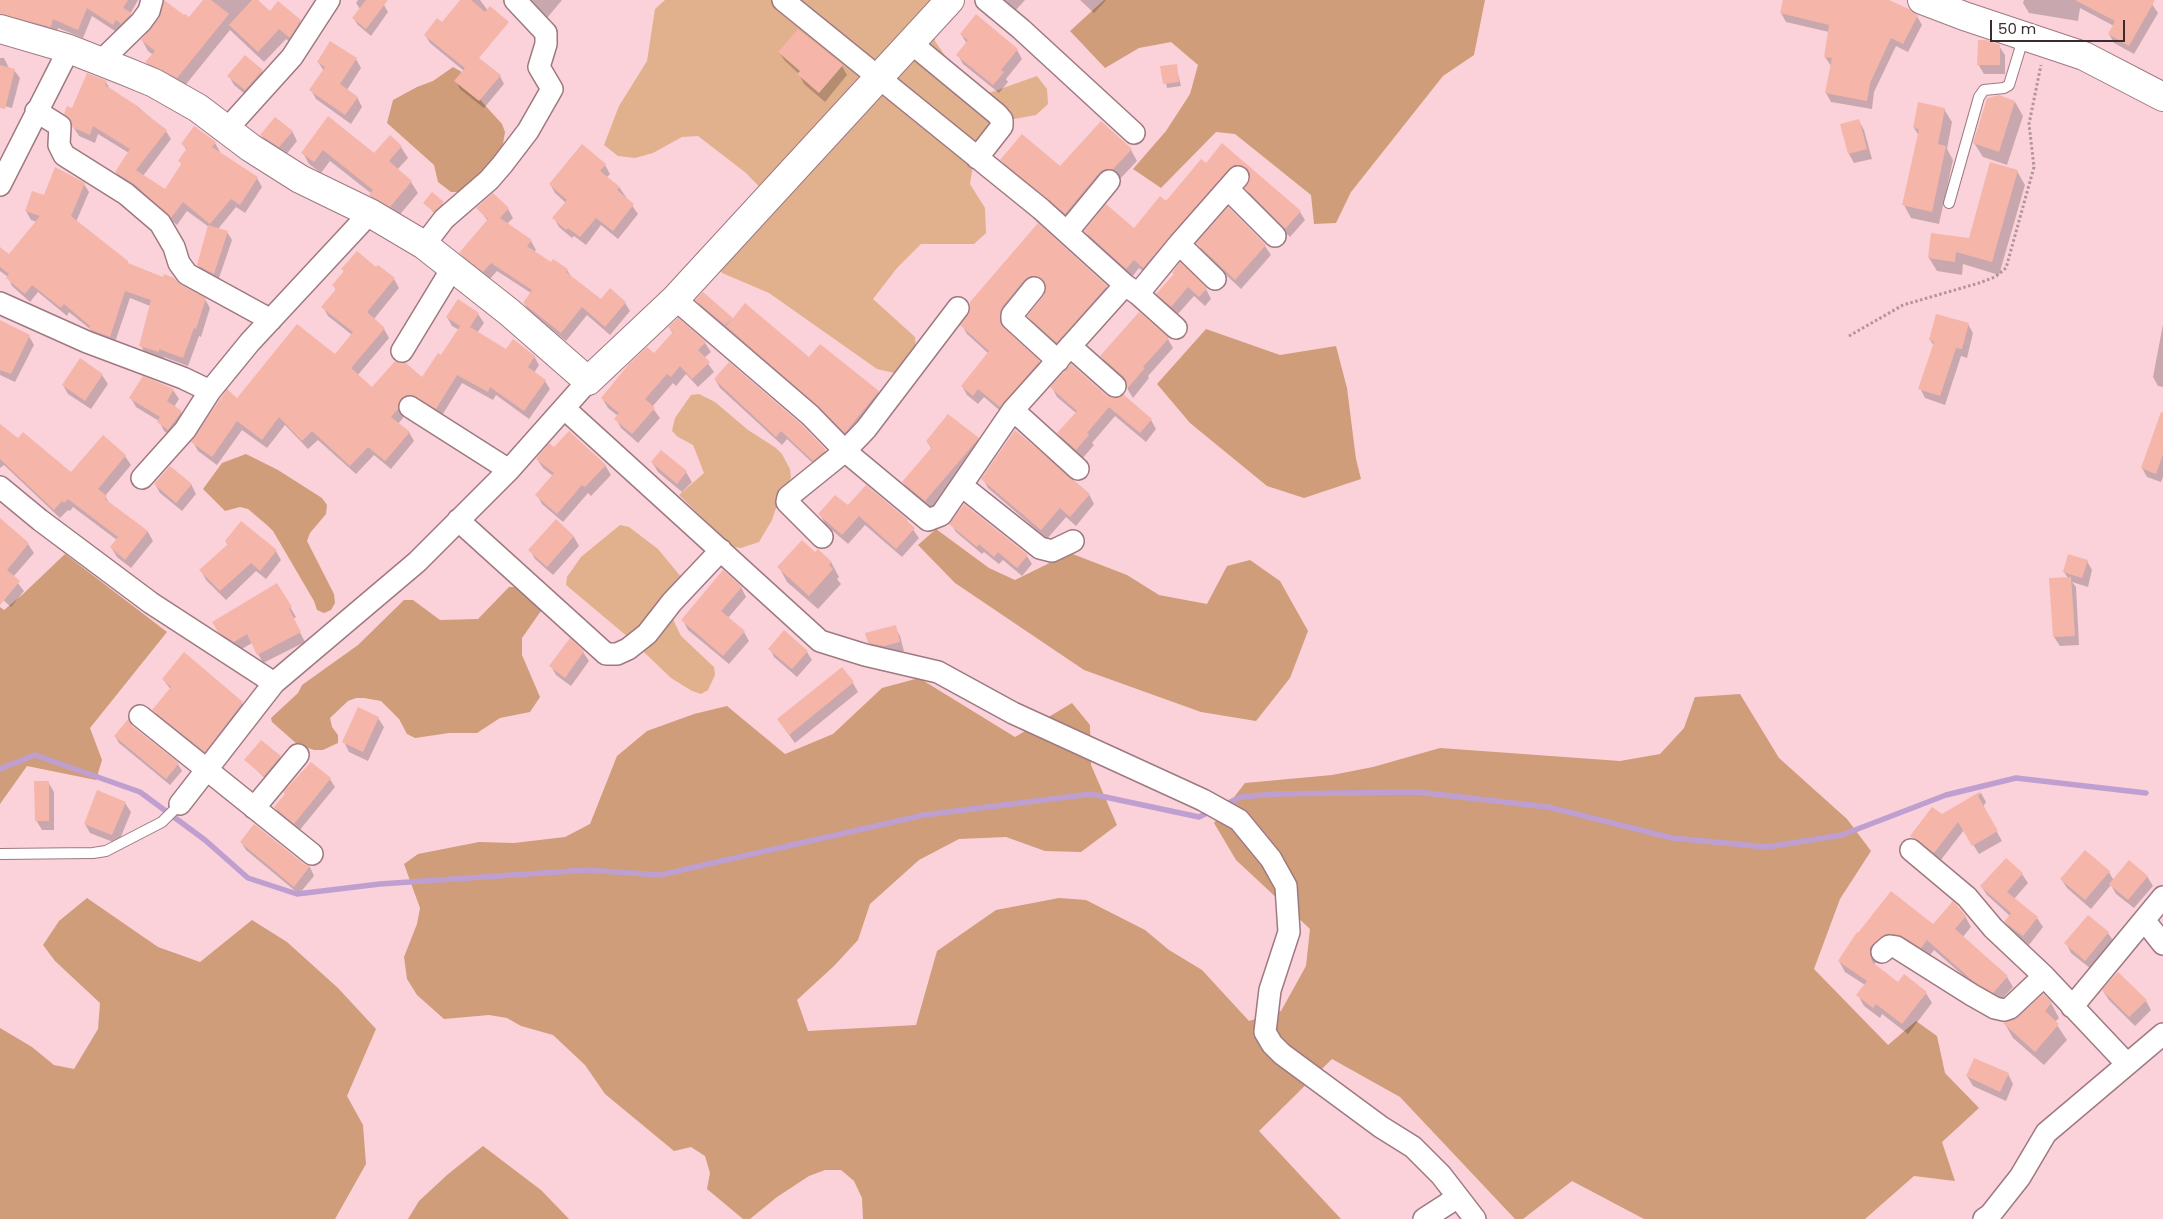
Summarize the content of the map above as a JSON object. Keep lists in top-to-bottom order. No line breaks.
{"scale_bar":"50 m"}
